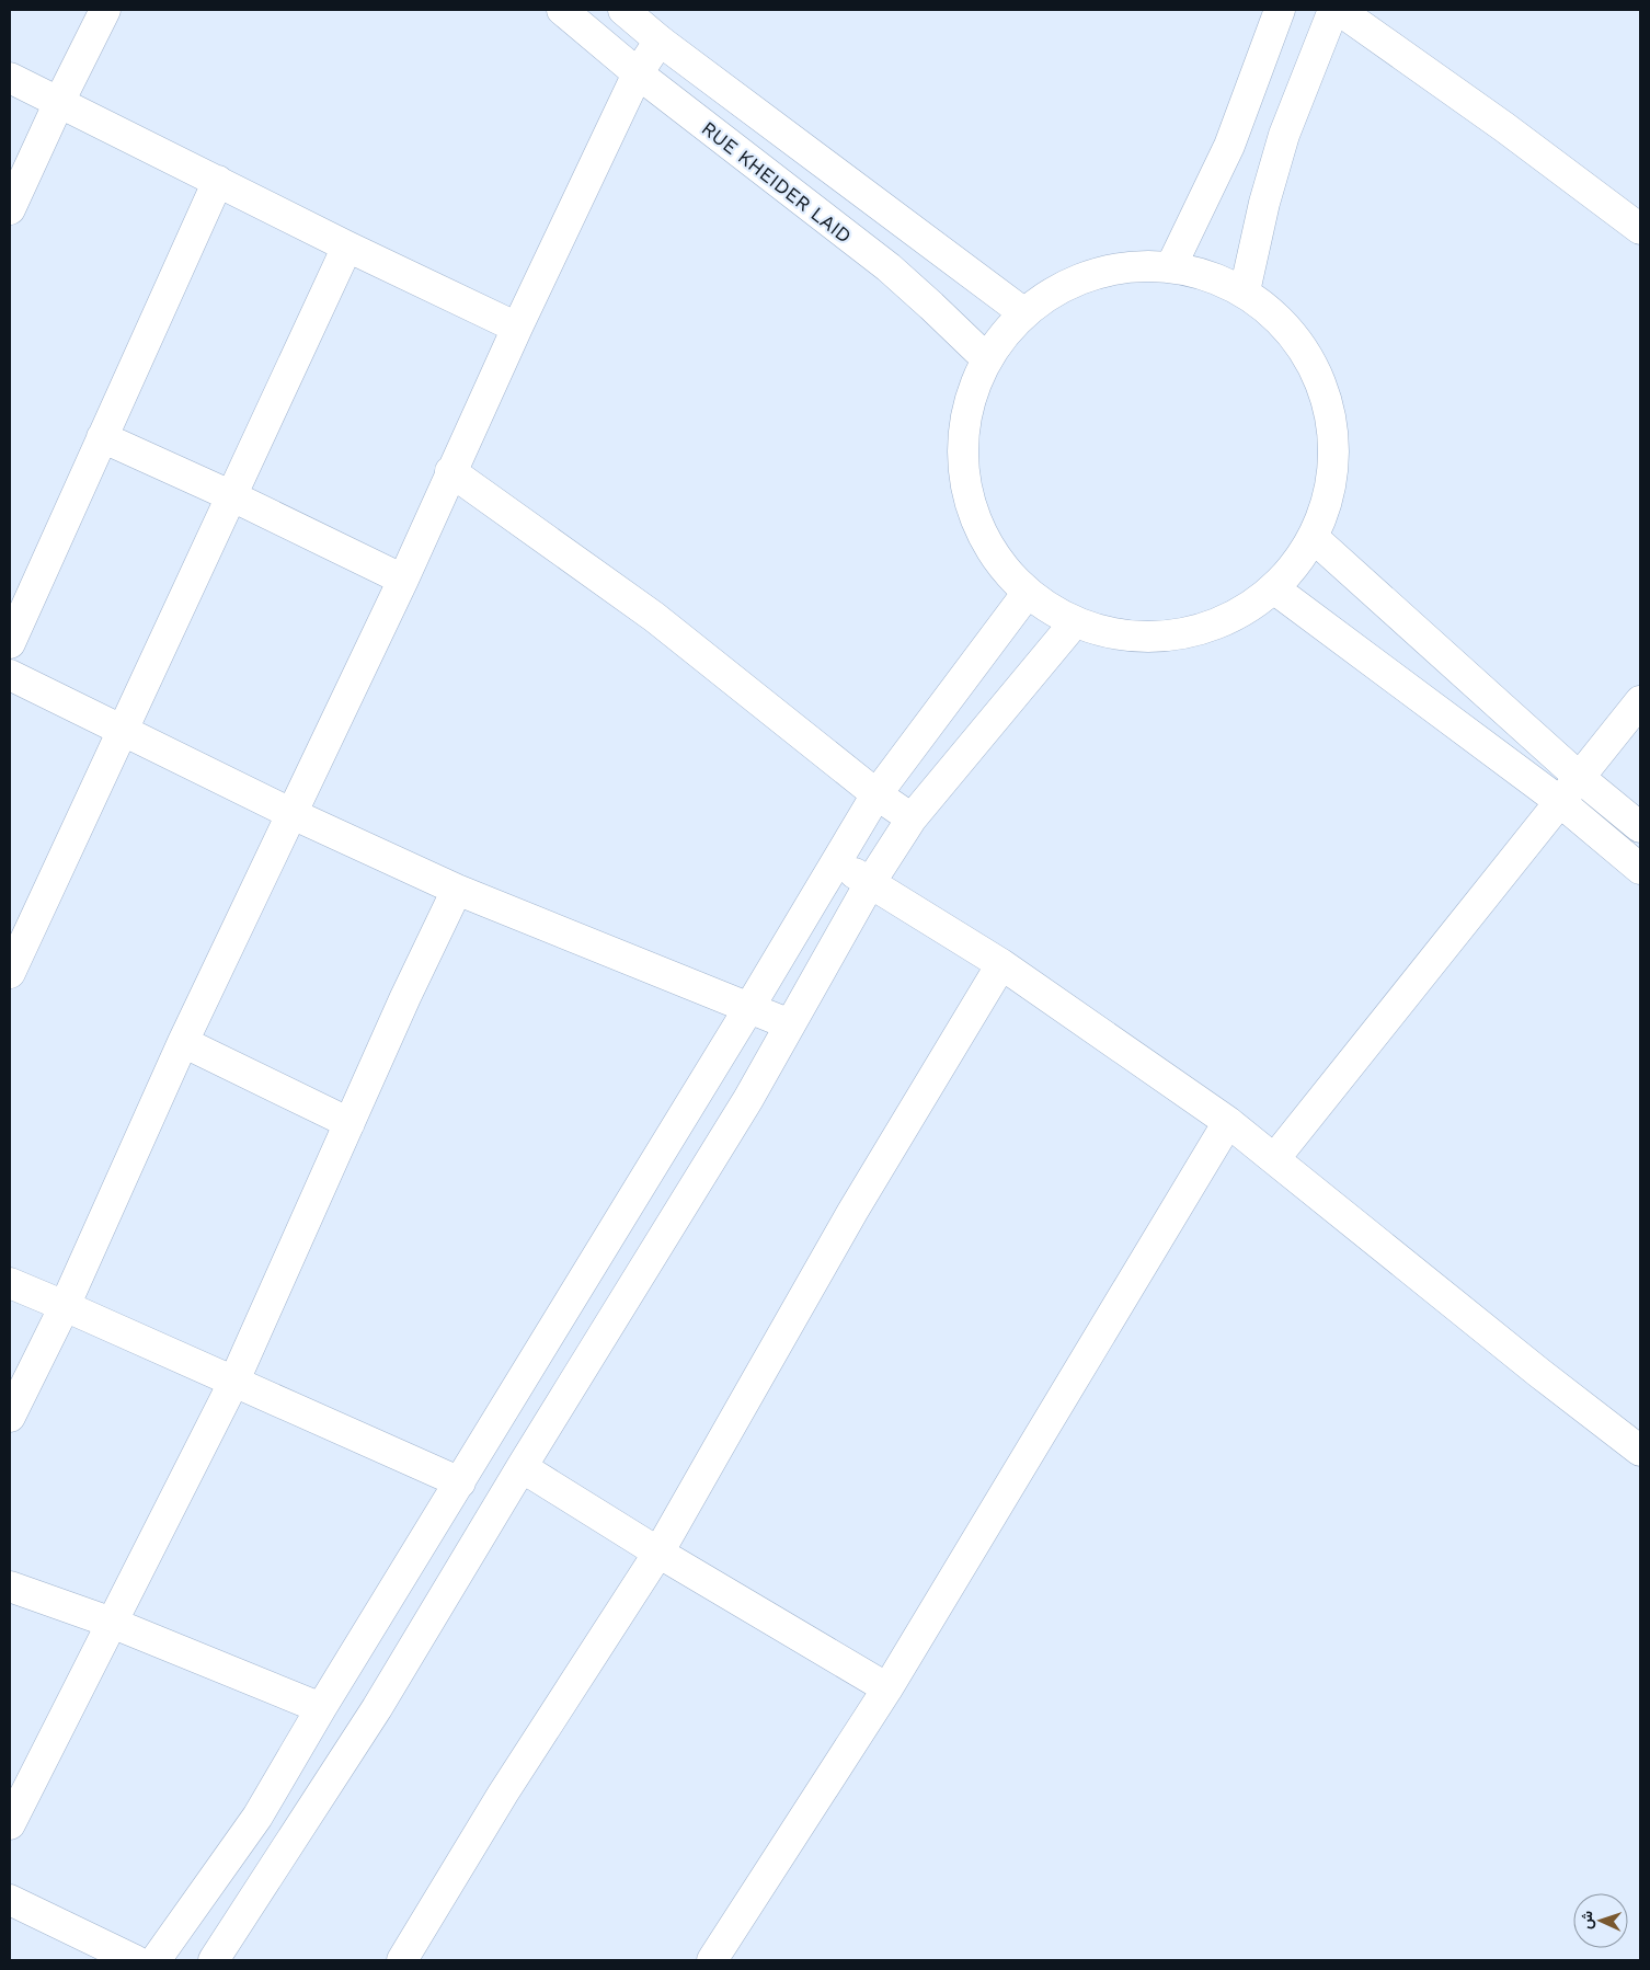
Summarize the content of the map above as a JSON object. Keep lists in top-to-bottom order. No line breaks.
{"streets":{"street":["RUE KHEIDER LAID"]},"north":"left"}
